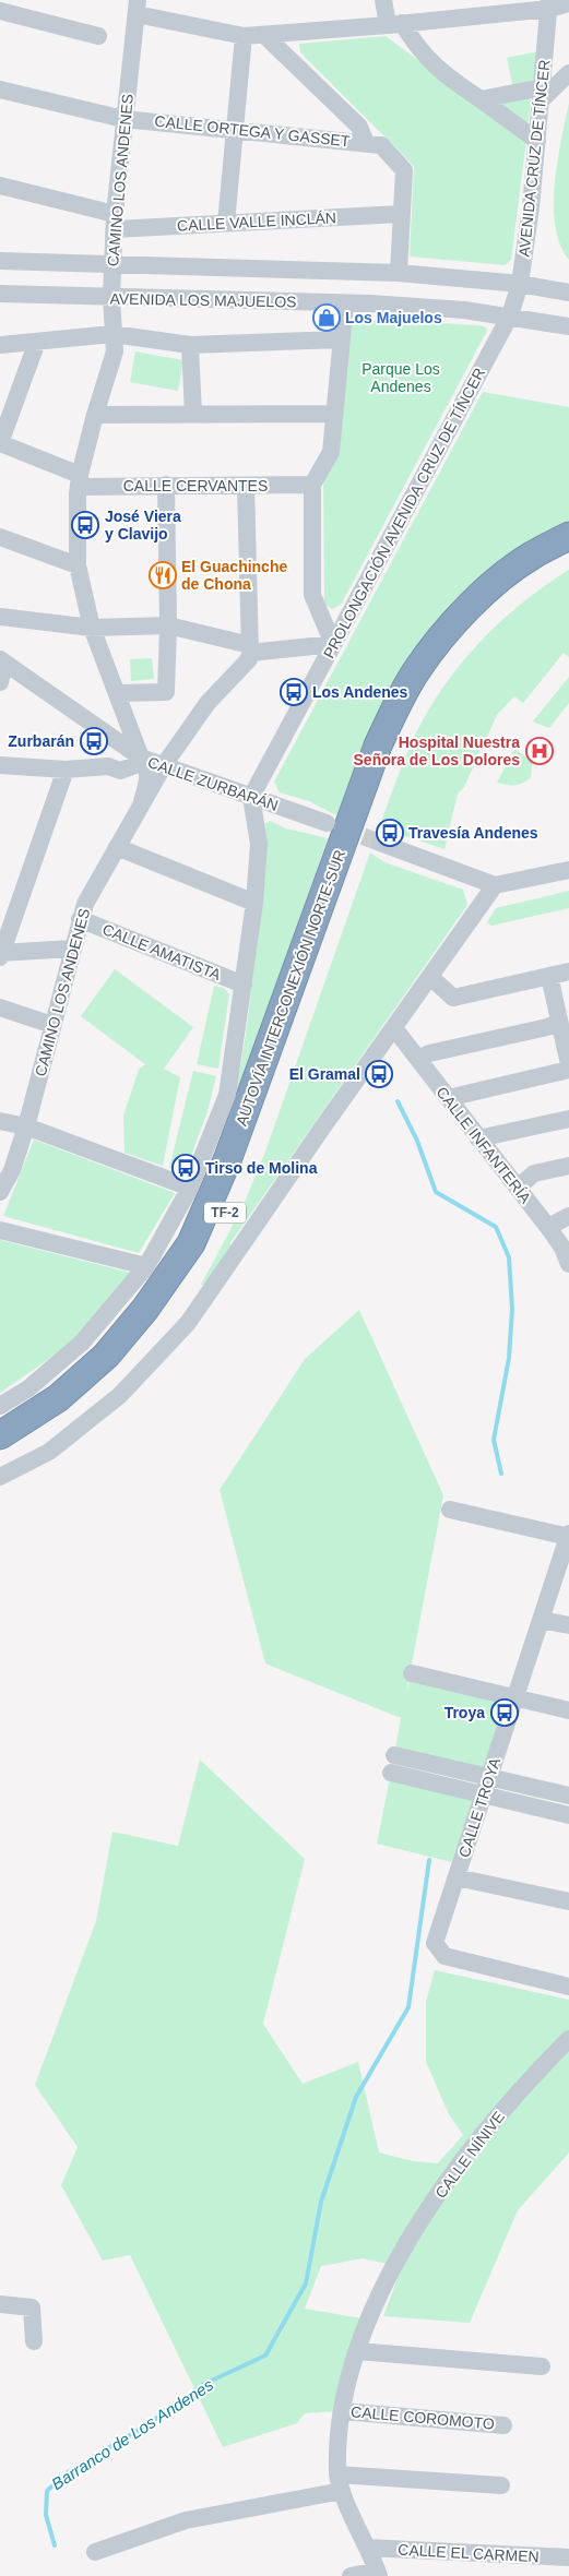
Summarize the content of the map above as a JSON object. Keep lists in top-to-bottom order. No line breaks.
{"streets":{"highway":["AUTOVÍA INTERCONEXIÓN NORTE-SUR","TF-2"],"street":["CALLE ORTEGA Y GASSET","AVENIDA CRUZ DE TÍNCER","CAMINO LOS ANDENES","CALLE VALLE INCLÁN","AVENIDA LOS MAJUELOS","CALLE CERVANTES","PROLONGACIÓN AVENIDA CRUZ DE TÍNCER","CALLE ZURBARÁN","CALLE AMATISTA","CALLE INFANTERÍA","CALLE TROYA","CALLE NÍNIVE","CALLE COROMOTO","CALLE EL CARMEN"]},"crossings":[["CALLE ORTEGA Y GASSET","CAMINO LOS ANDENES"],["AVENIDA CRUZ DE TÍNCER","AVENIDA LOS MAJUELOS"],["AVENIDA CRUZ DE TÍNCER","PROLONGACIÓN AVENIDA CRUZ DE TÍNCER"],["CAMINO LOS ANDENES","CALLE VALLE INCLÁN"],["CAMINO LOS ANDENES","AVENIDA LOS MAJUELOS"],["CAMINO LOS ANDENES","CALLE CERVANTES"],["CAMINO LOS ANDENES","CALLE ZURBARÁN"],["CAMINO LOS ANDENES","CALLE AMATISTA"],["AVENIDA LOS MAJUELOS","PROLONGACIÓN AVENIDA CRUZ DE TÍNCER"],["PROLONGACIÓN AVENIDA CRUZ DE TÍNCER","CALLE ZURBARÁN"],["CALLE NÍNIVE","CALLE COROMOTO"]],"water":["Barranco de Los Andenes"],"parks":["Parque Los Andenes"],"places":{"shop":["Los Majuelos"],"bus stop":["José Viera y Clavijo","Los Andenes","Zurbarán","Travesía Andenes","El Gramal","Tirso de Molina","Troya"],"restaurant":["El Guachinche de Chona"],"hospital":["Hospital Nuestra Señora de Los Dolores"]}}
